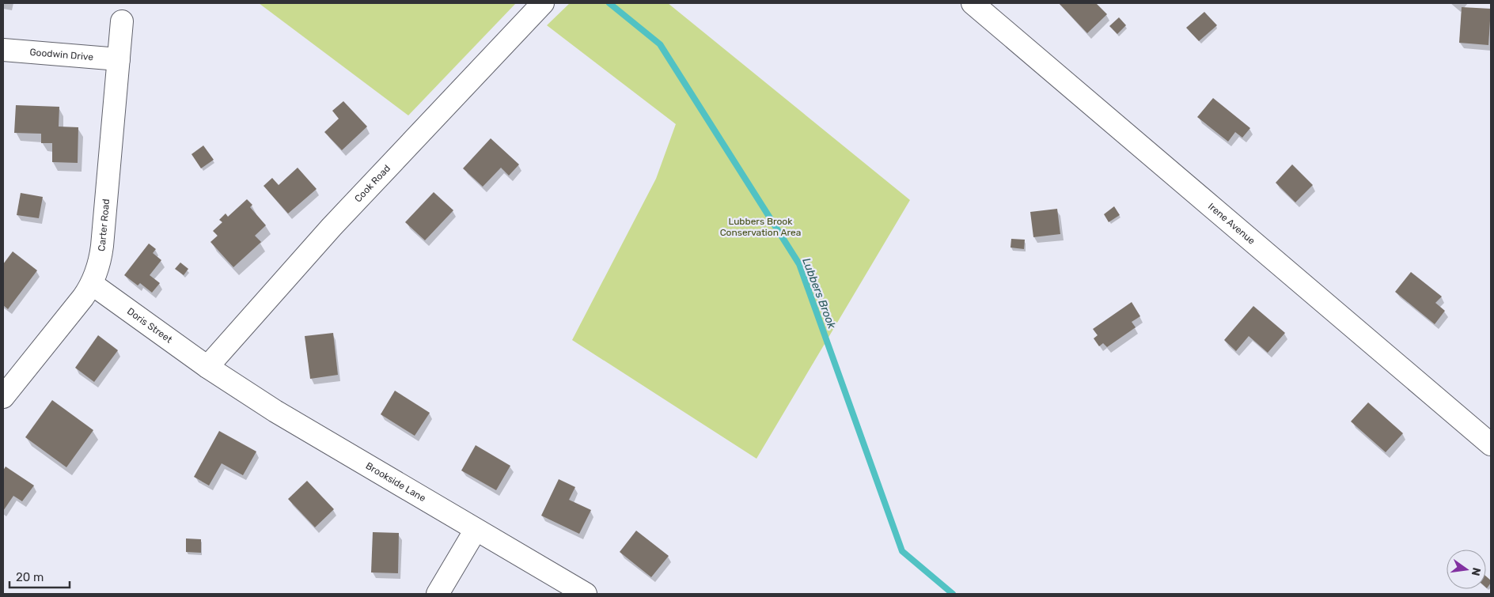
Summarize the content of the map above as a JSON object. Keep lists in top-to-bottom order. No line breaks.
{"streets":{"street":["Goodwin Drive","Cook Road","Irene Avenue","Carter Road","Doris Street","Brookside Lane"]},"crossings":[["Goodwin Drive","Carter Road"],["Cook Road","Doris Street"],["Cook Road","Brookside Lane"],["Carter Road","Doris Street"],["Doris Street","Brookside Lane"]],"water":["Lubbers Brook"],"parks":["Lubbers Brook Conservation Area"],"scale_bar":"20 m","north":"right"}
